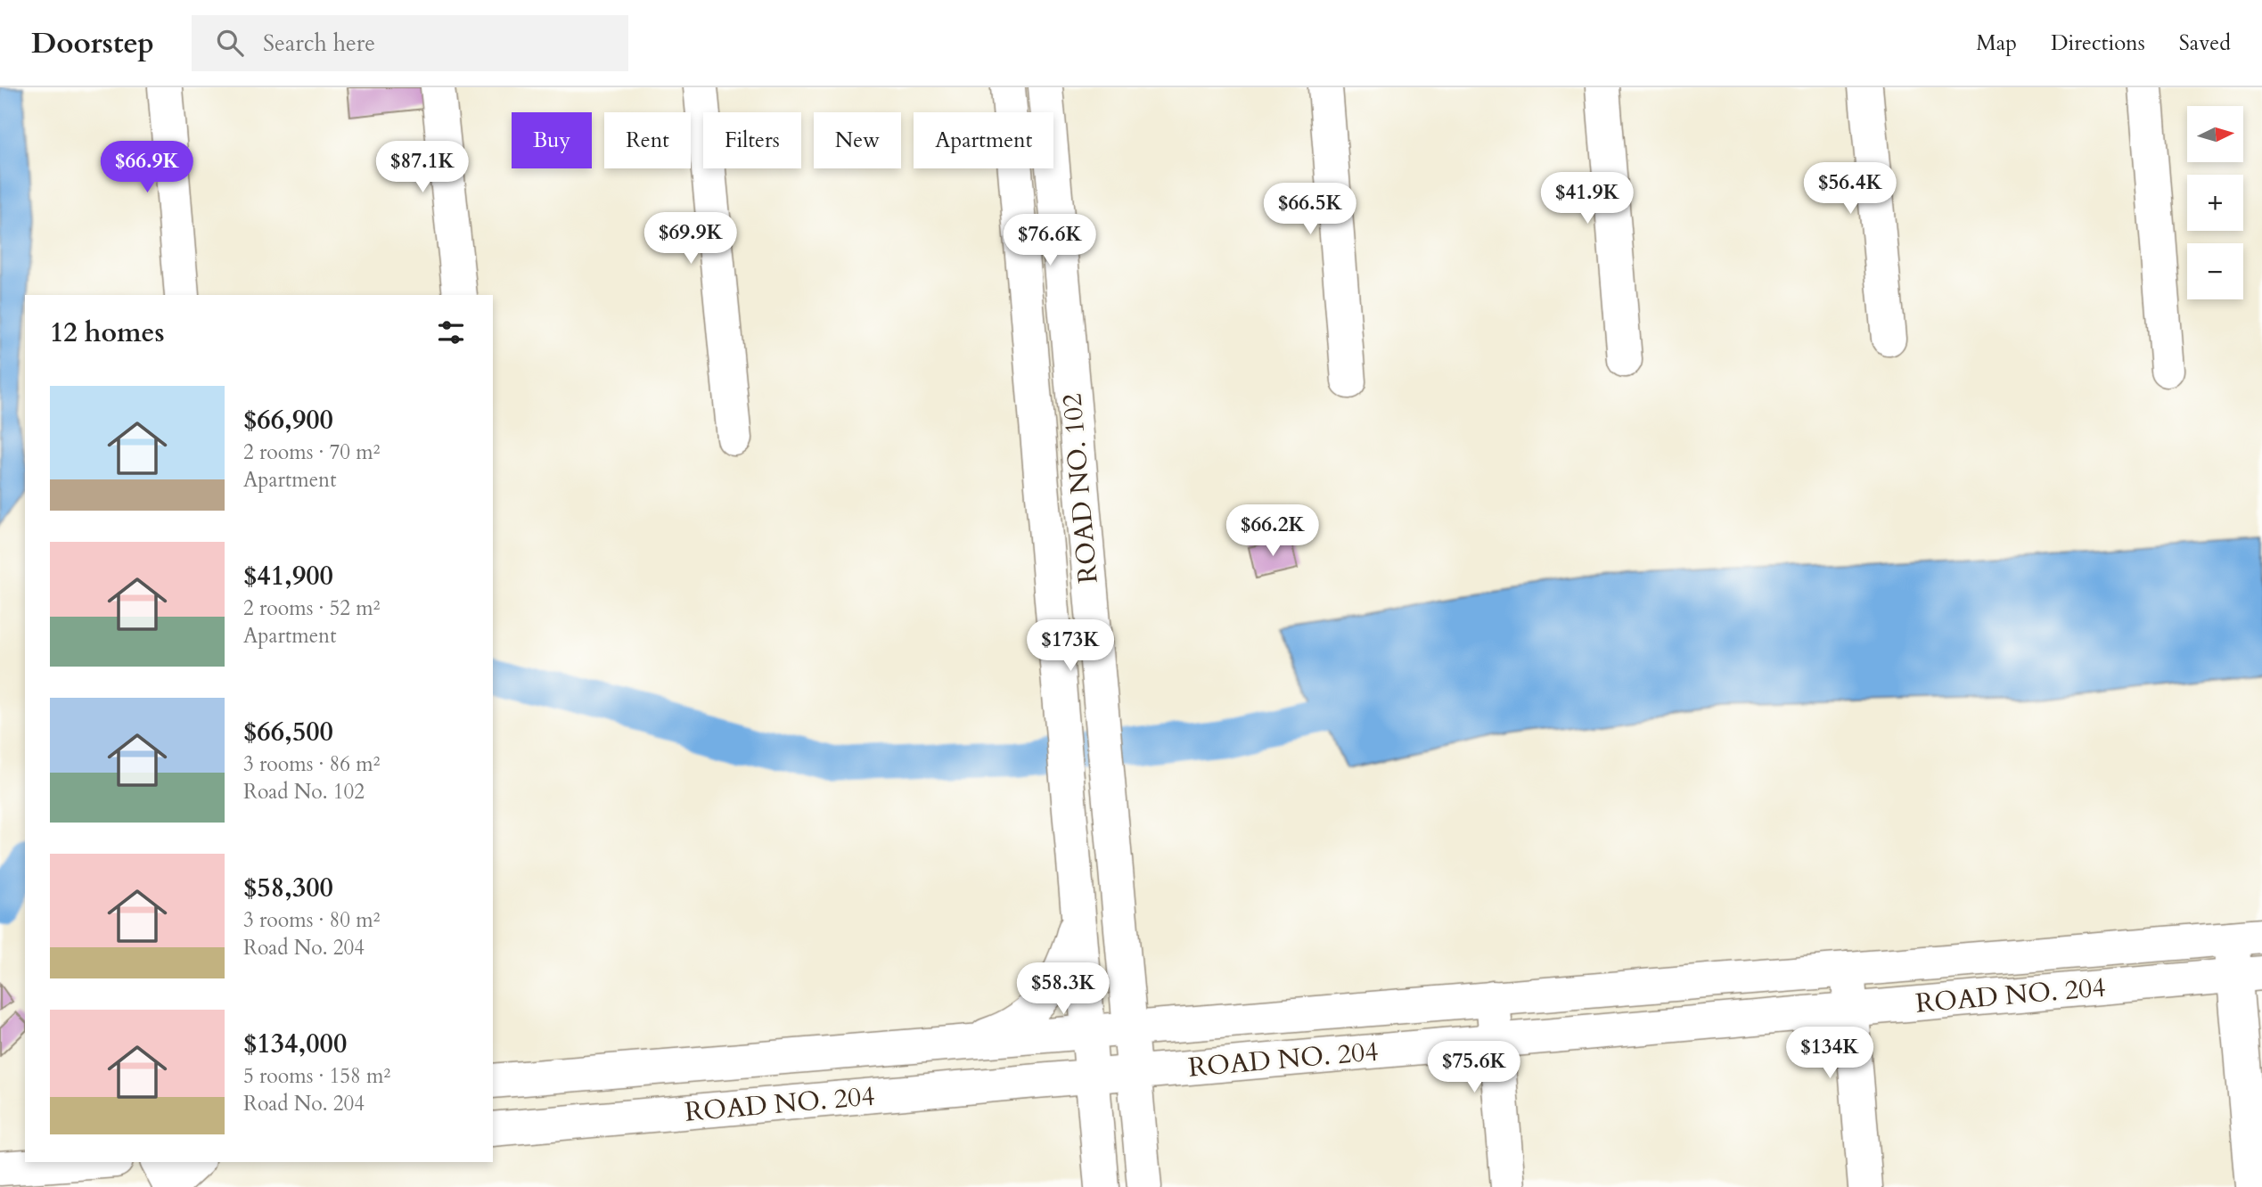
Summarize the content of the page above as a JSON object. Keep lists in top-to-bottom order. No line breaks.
{"streets":{"street":["ROAD NO. 102","ROAD NO. 204"]},"crossings":[["ROAD NO. 102","ROAD NO. 204"]],"north":"right","page":{"header":"Doorstep","search":"Search here","nav":["Map","Directions","Saved"],"map_buttons":["+","−"],"chip":["Buy","Rent","Filters","New","Apartment"],"price":["$66.9K","$87.1K","$56.4K","$41.9K","$66.5K","$69.9K","$76.6K","$66.2K","$173K","$58.3K","$134K","$75.6K"],"heading":"12 homes","list":[{"name":"$66,900","note":"2 rooms · 70 m² · Apartment"},{"name":"$41,900","note":"2 rooms · 52 m² · Apartment"},{"name":"$66,500","note":"3 rooms · 86 m² · Road No. 102"},{"name":"$58,300","note":"3 rooms · 80 m² · Road No. 204"},{"name":"$134,000","note":"5 rooms · 158 m² · Road No. 204"}]}}
